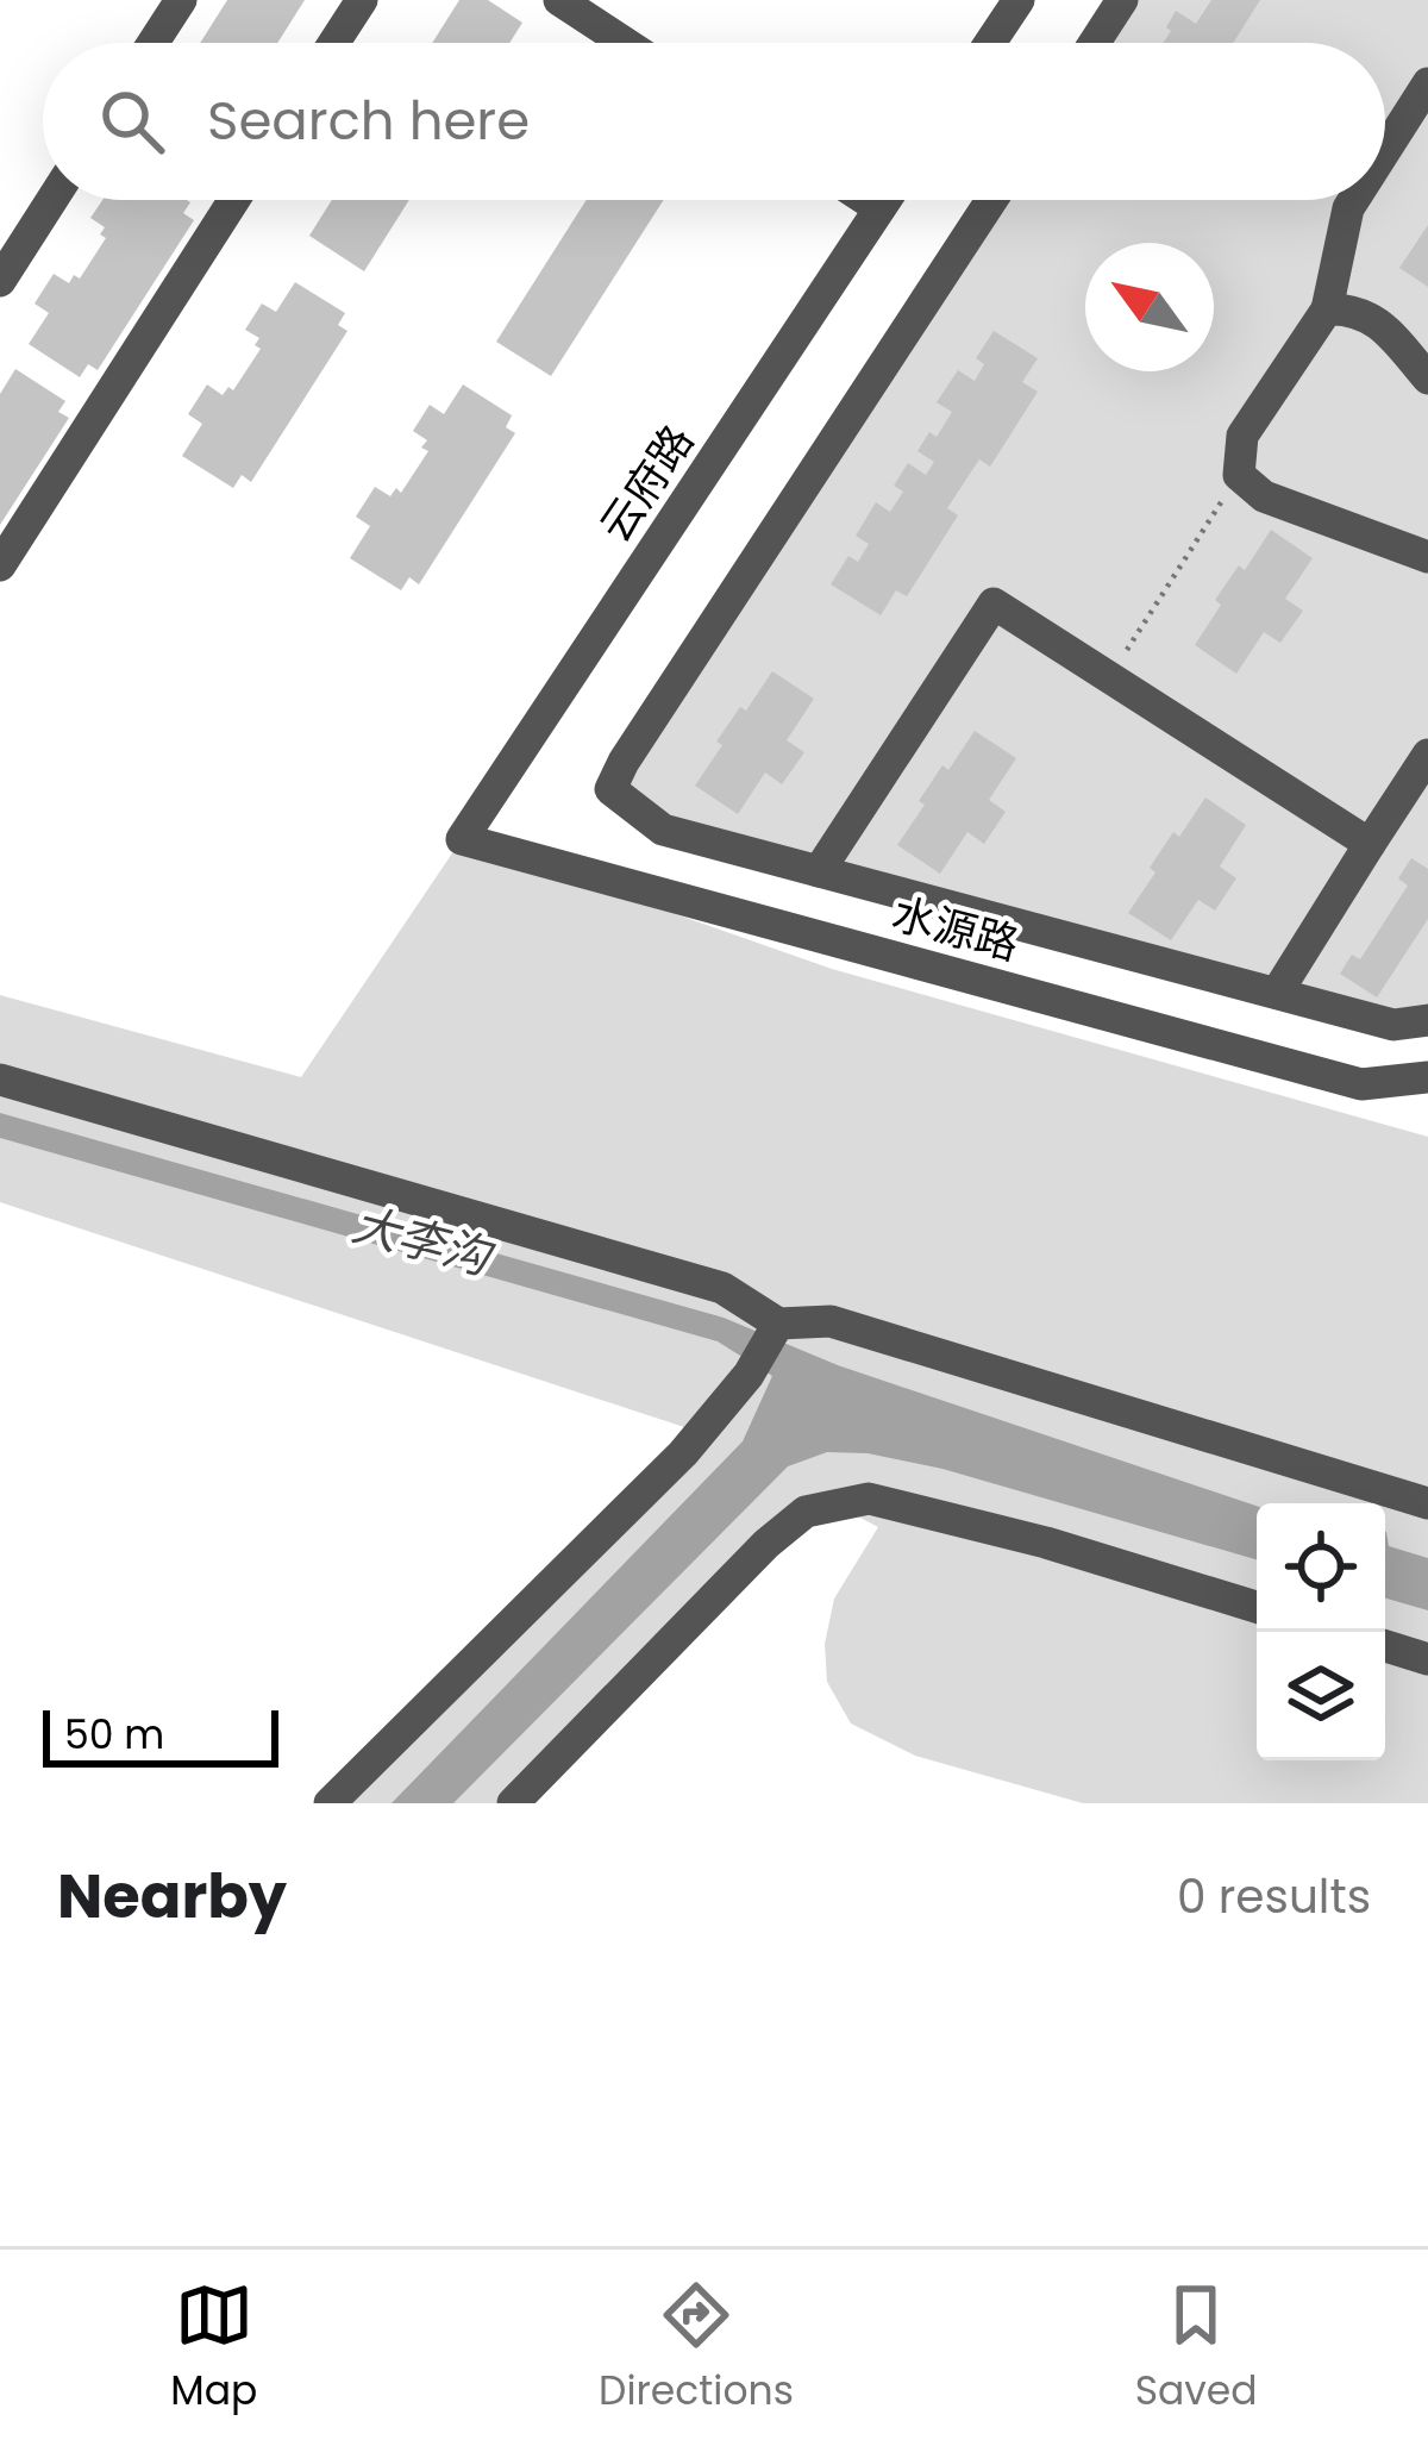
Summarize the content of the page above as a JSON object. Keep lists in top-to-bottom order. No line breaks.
{"streets":{"street":["云府路","水源路"]},"crossings":[["云府路","水源路"]],"water":["大李沟"],"scale_bar":"50 m","north":"top left","page":{"search":"Search here","scale":"50 m","heading":["Nearby","0 results"],"nav":["Map","Directions","Saved"]}}
